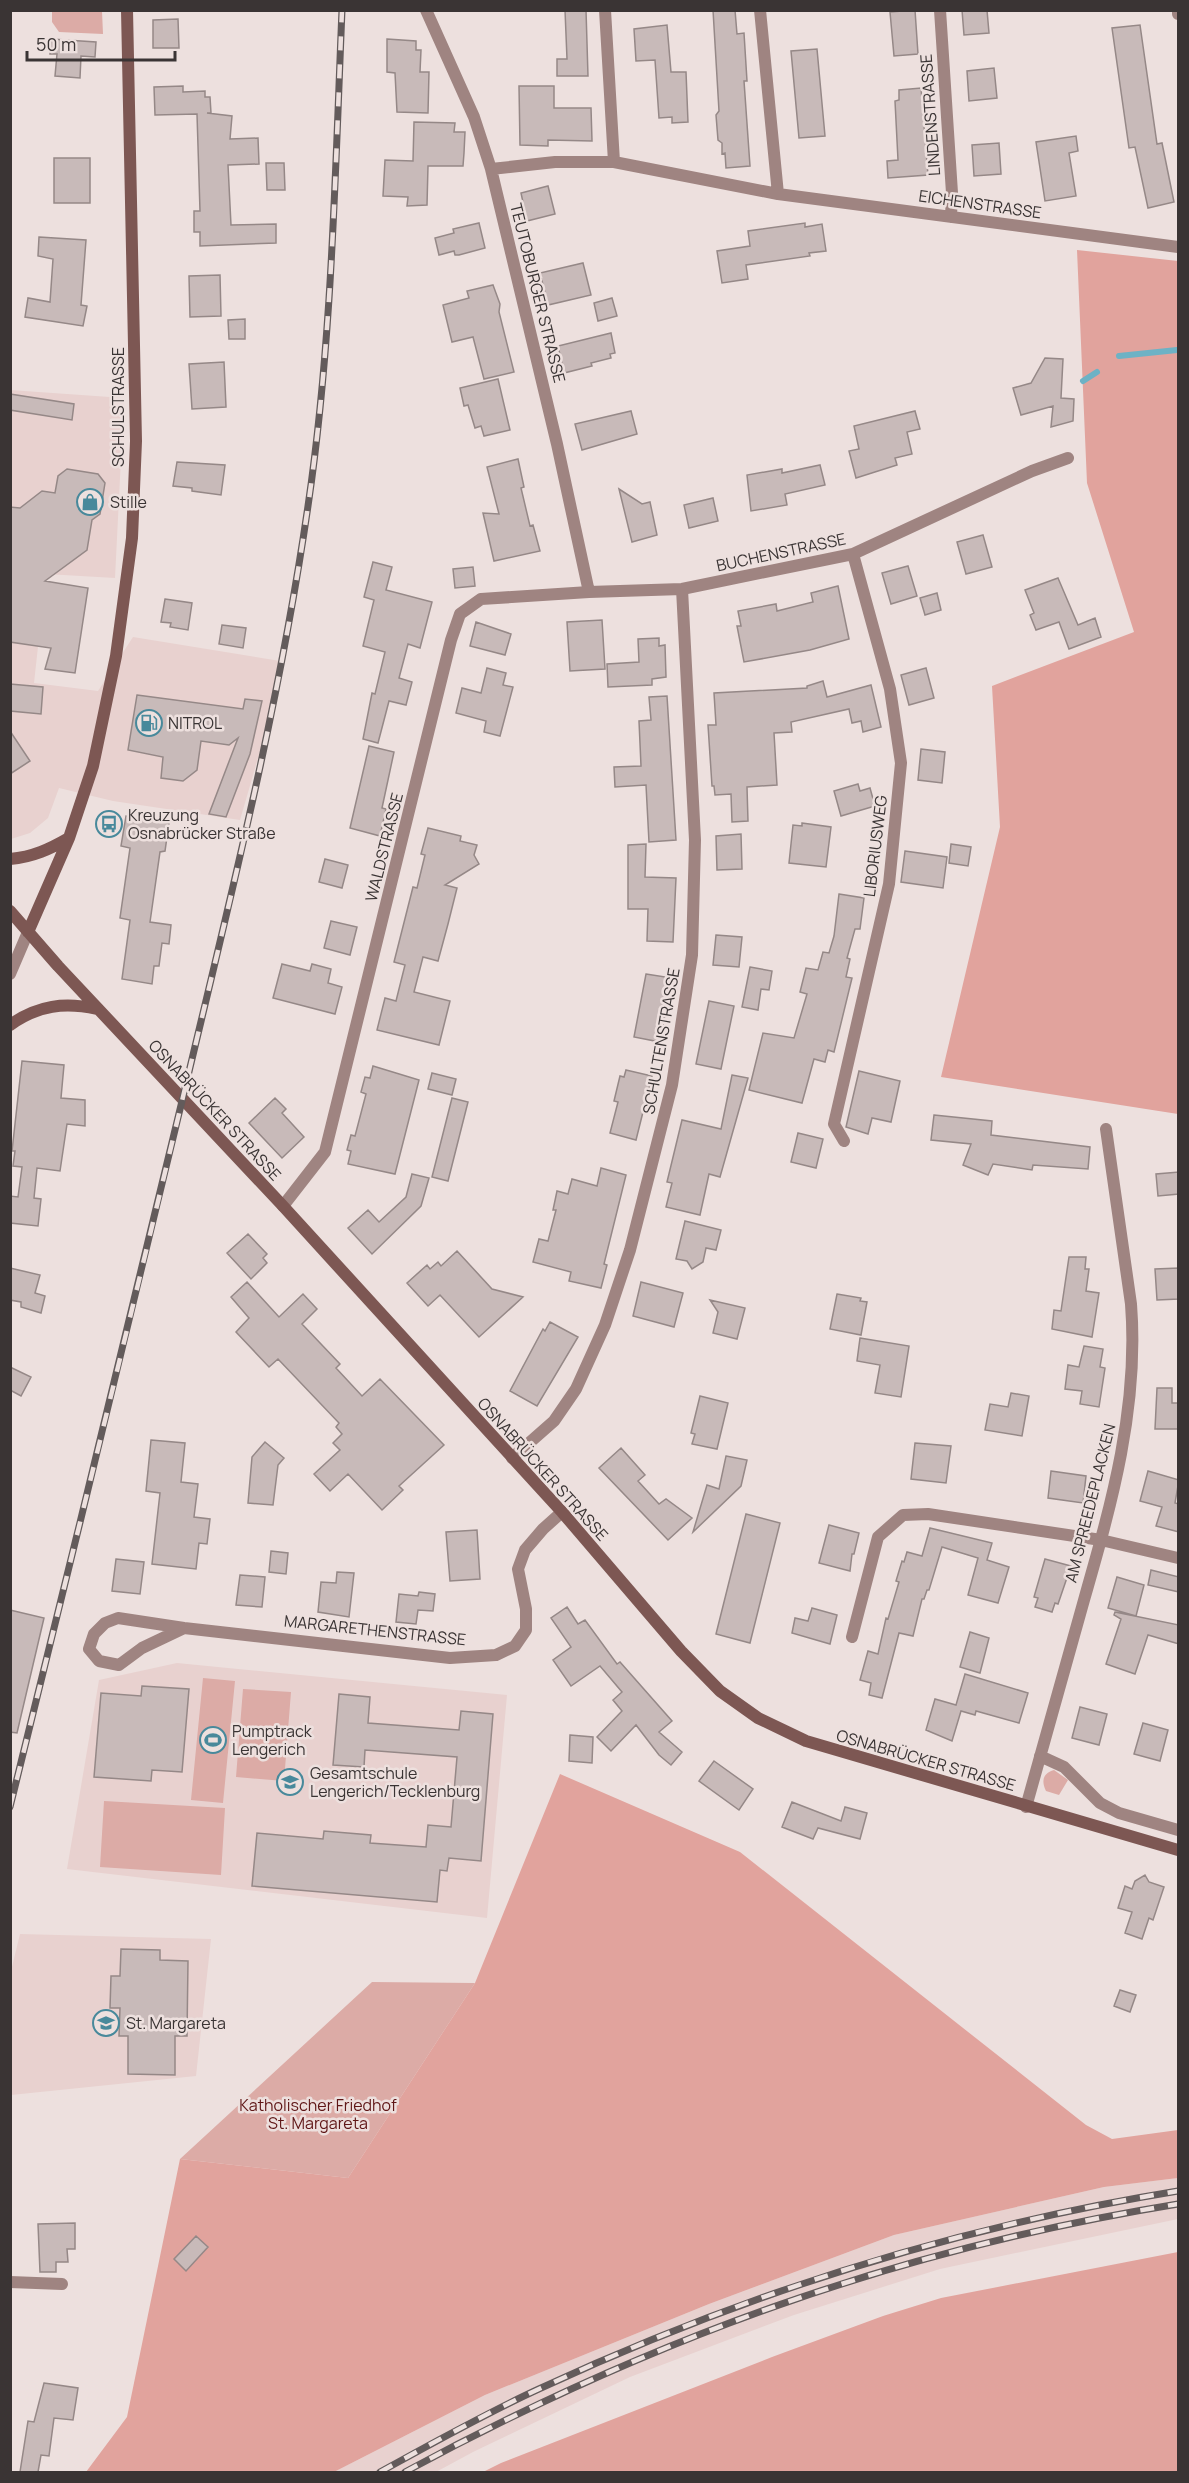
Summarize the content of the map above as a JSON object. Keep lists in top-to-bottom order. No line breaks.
{"streets":{"main road":["SCHULSTRASSE","OSNABRÜCKER STRASSE"],"street":["LINDENSTRASSE","EICHENSTRASSE","TEUTOBURGER STRASSE","BUCHENSTRASSE","LIBORIUSWEG","WALDSTRASSE","SCHULTENSTRASSE","AM SPREEDEPLACKEN","MARGARETHENSTRASSE"]},"crossings":[["LINDENSTRASSE","EICHENSTRASSE"],["EICHENSTRASSE","TEUTOBURGER STRASSE"],["TEUTOBURGER STRASSE","BUCHENSTRASSE"],["TEUTOBURGER STRASSE","WALDSTRASSE"],["SCHULSTRASSE","OSNABRÜCKER STRASSE"],["BUCHENSTRASSE","LIBORIUSWEG"],["BUCHENSTRASSE","WALDSTRASSE"],["BUCHENSTRASSE","SCHULTENSTRASSE"],["WALDSTRASSE","OSNABRÜCKER STRASSE"],["SCHULTENSTRASSE","OSNABRÜCKER STRASSE"],["OSNABRÜCKER STRASSE","AM SPREEDEPLACKEN"],["OSNABRÜCKER STRASSE","MARGARETHENSTRASSE"]],"parks":["Katholischer Friedhof St. Margareta"],"places":{"shop":["Stille"],"fuel station":["NITROL"],"bus stop":["Kreuzung Osnabrücker Straße"],"sports":["Pumptrack Lengerich"],"school or university":["Gesamtschule Lengerich/Tecklenburg","St. Margareta"]},"scale_bar":"50 m"}
